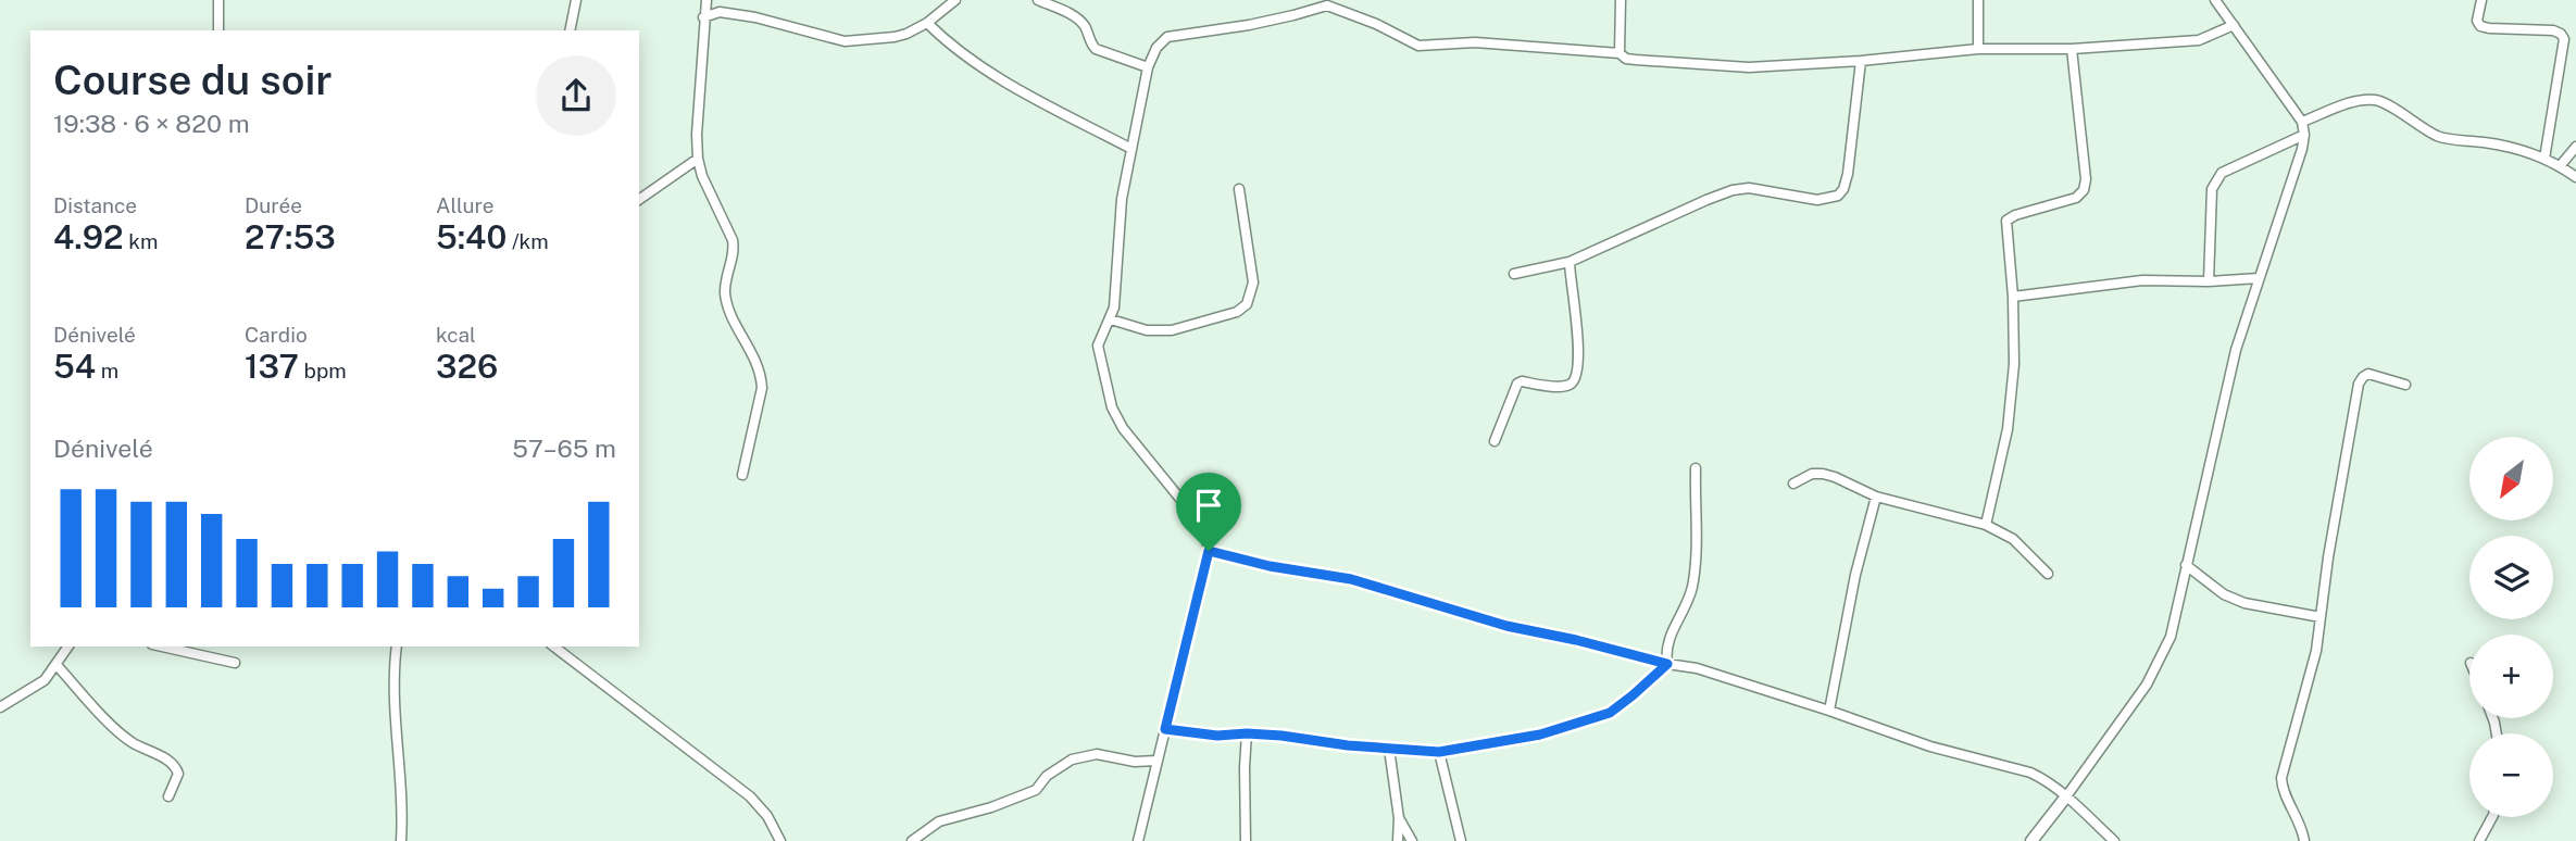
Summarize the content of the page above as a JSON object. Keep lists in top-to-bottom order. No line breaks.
{"north":"bottom left","page":{"heading":["Course du soir","19:38 · 6 × 820 m"],"stats":[["Distance","4.92 km"],["Durée","27:53"],["Allure","5:40 /km"],["Dénivelé","54 m"],["Cardio","137 bpm"],["kcal","326"]],"chart":["Dénivelé","57–65 m"],"map_buttons":["+","−"]}}
